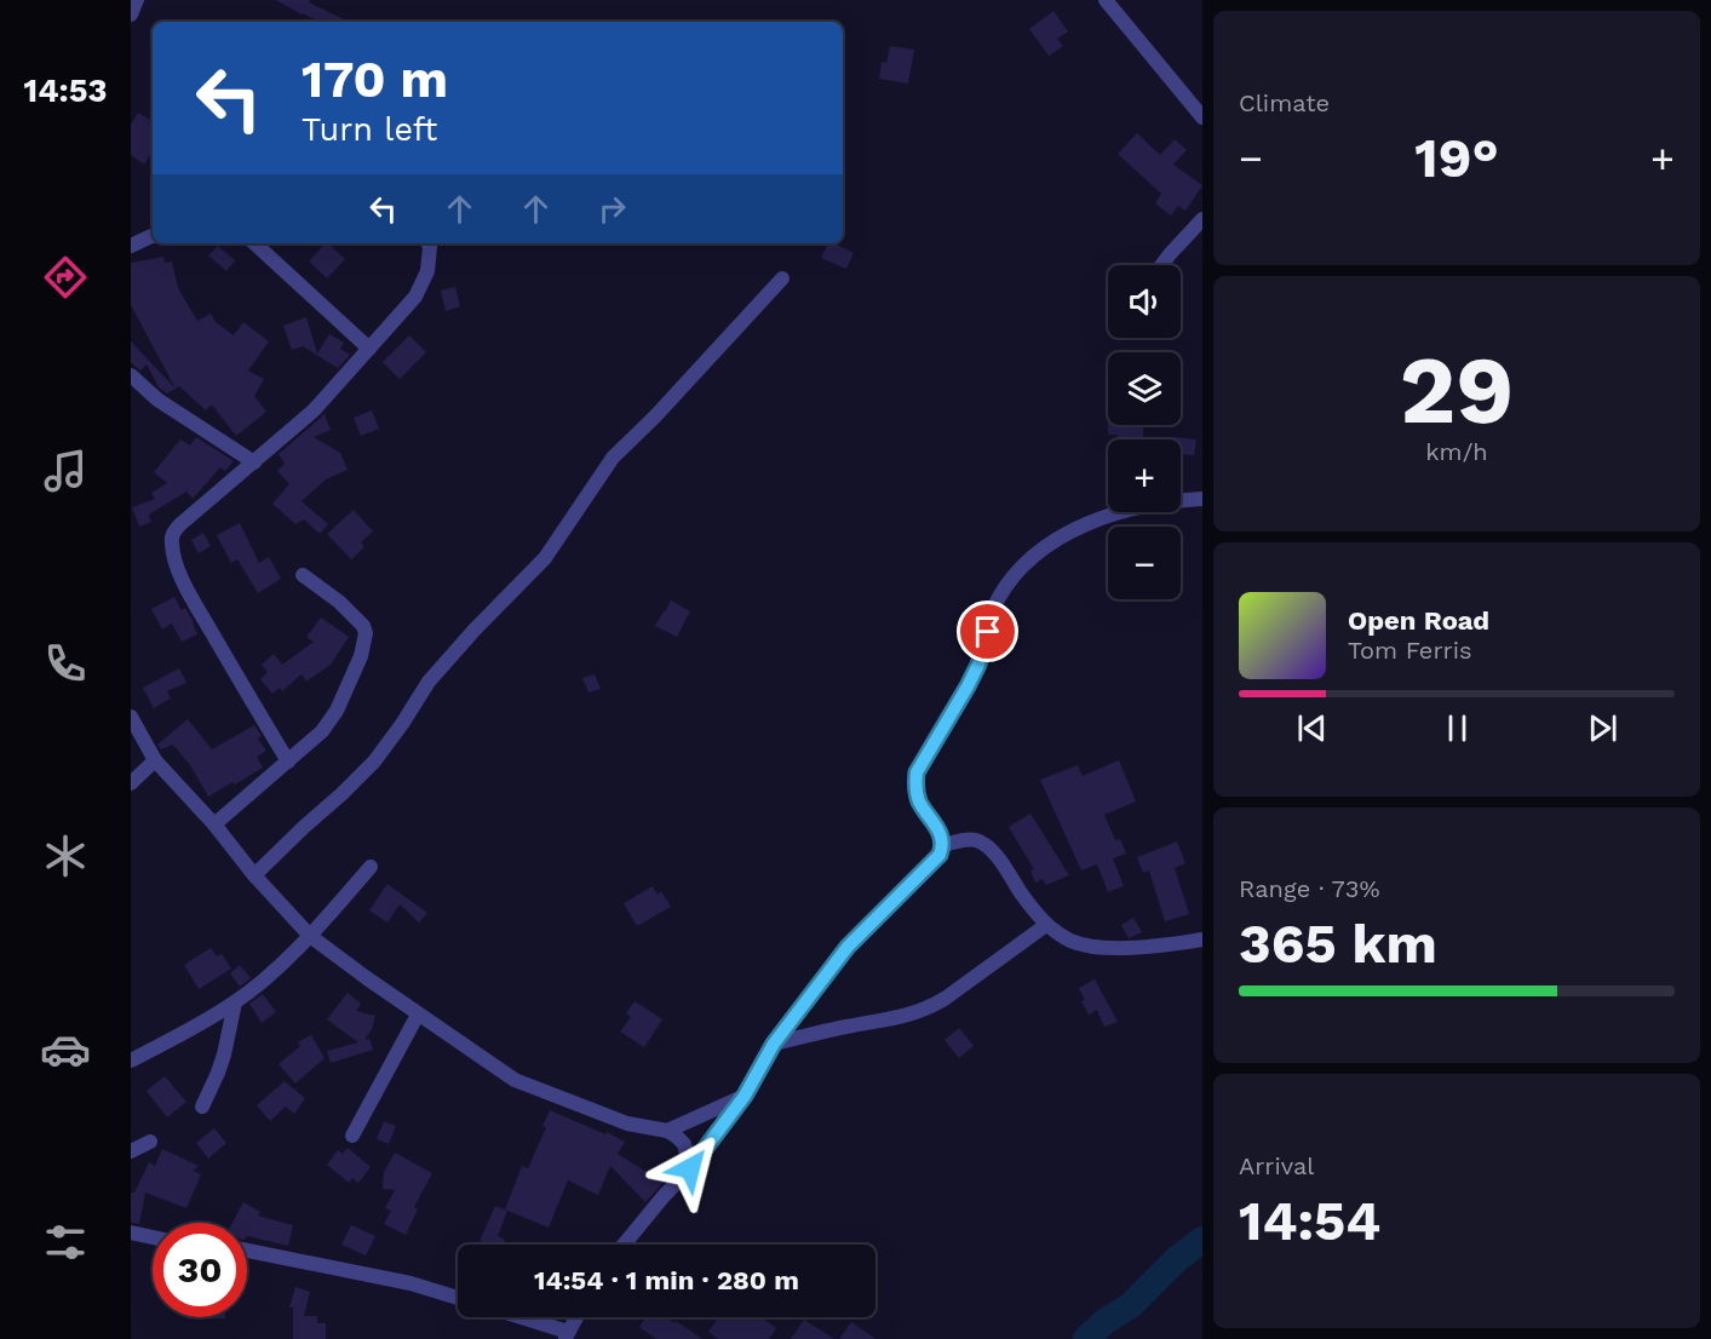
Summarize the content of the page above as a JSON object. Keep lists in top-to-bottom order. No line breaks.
{"page":{"tabs":"14:53","tile":["Climate",["29","km/h"],["Range · 73%","365 km"],["Arrival","14:54"]],"turn":["170 m","Turn left"],"heat":["−","19°","+"],"map_buttons":["+","−"],"song":["Open Road","Tom Ferris"],"limit":"30","trip":"14:54 · 1 min · 280 m"}}
